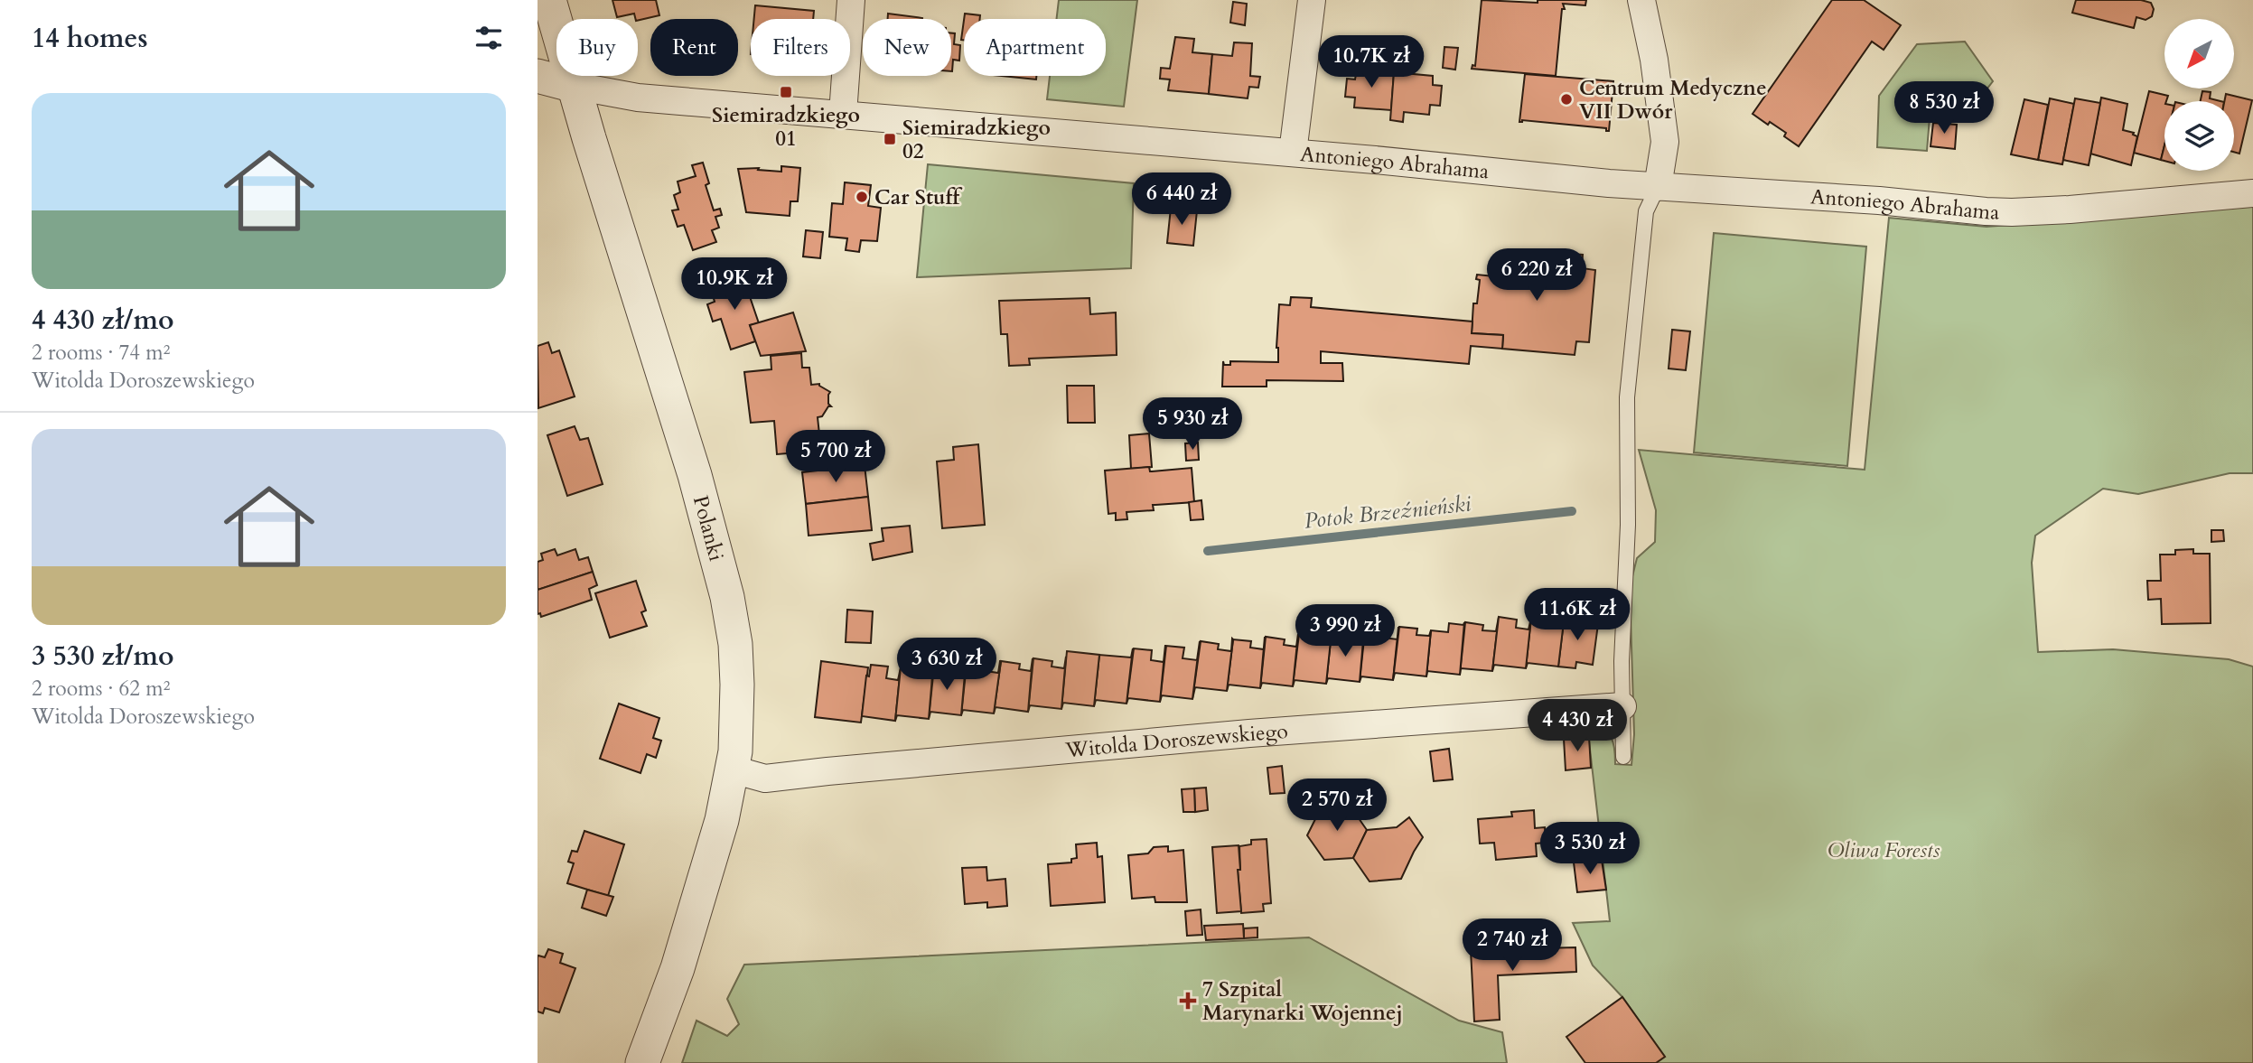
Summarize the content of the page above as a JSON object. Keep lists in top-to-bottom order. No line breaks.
{"streets":{"street":["Antoniego Abrahama","Polanki","Witolda Doroszewskiego"]},"crossings":[["Antoniego Abrahama","Polanki"],["Polanki","Witolda Doroszewskiego"]],"water":["Potok Brzeźnieński"],"parks":["Oliwa Forests"],"places":{"transit":["Siemiradzkiego 01","Siemiradzkiego 02"],"other":["Centrum Medyczne VII Dwór","Car Stuff"],"health":["7 Szpital Marynarki Wojennej"]},"north":"bottom left","page":{"heading":"14 homes","chip":["Buy","Rent","Filters","New","Apartment"],"price":["10.7K zł","8 530 zł","6 440 zł","6 220 zł","10.9K zł","5 930 zł","5 700 zł","11.6K zł","3 990 zł","3 630 zł","4 430 zł","2 570 zł","3 530 zł","2 740 zł"],"list":[{"name":"4 430 zł/mo","note":"2 rooms · 74 m² · Witolda Doroszewskiego"},{"name":"3 530 zł/mo","note":"2 rooms · 62 m² · Witolda Doroszewskiego"}]}}
